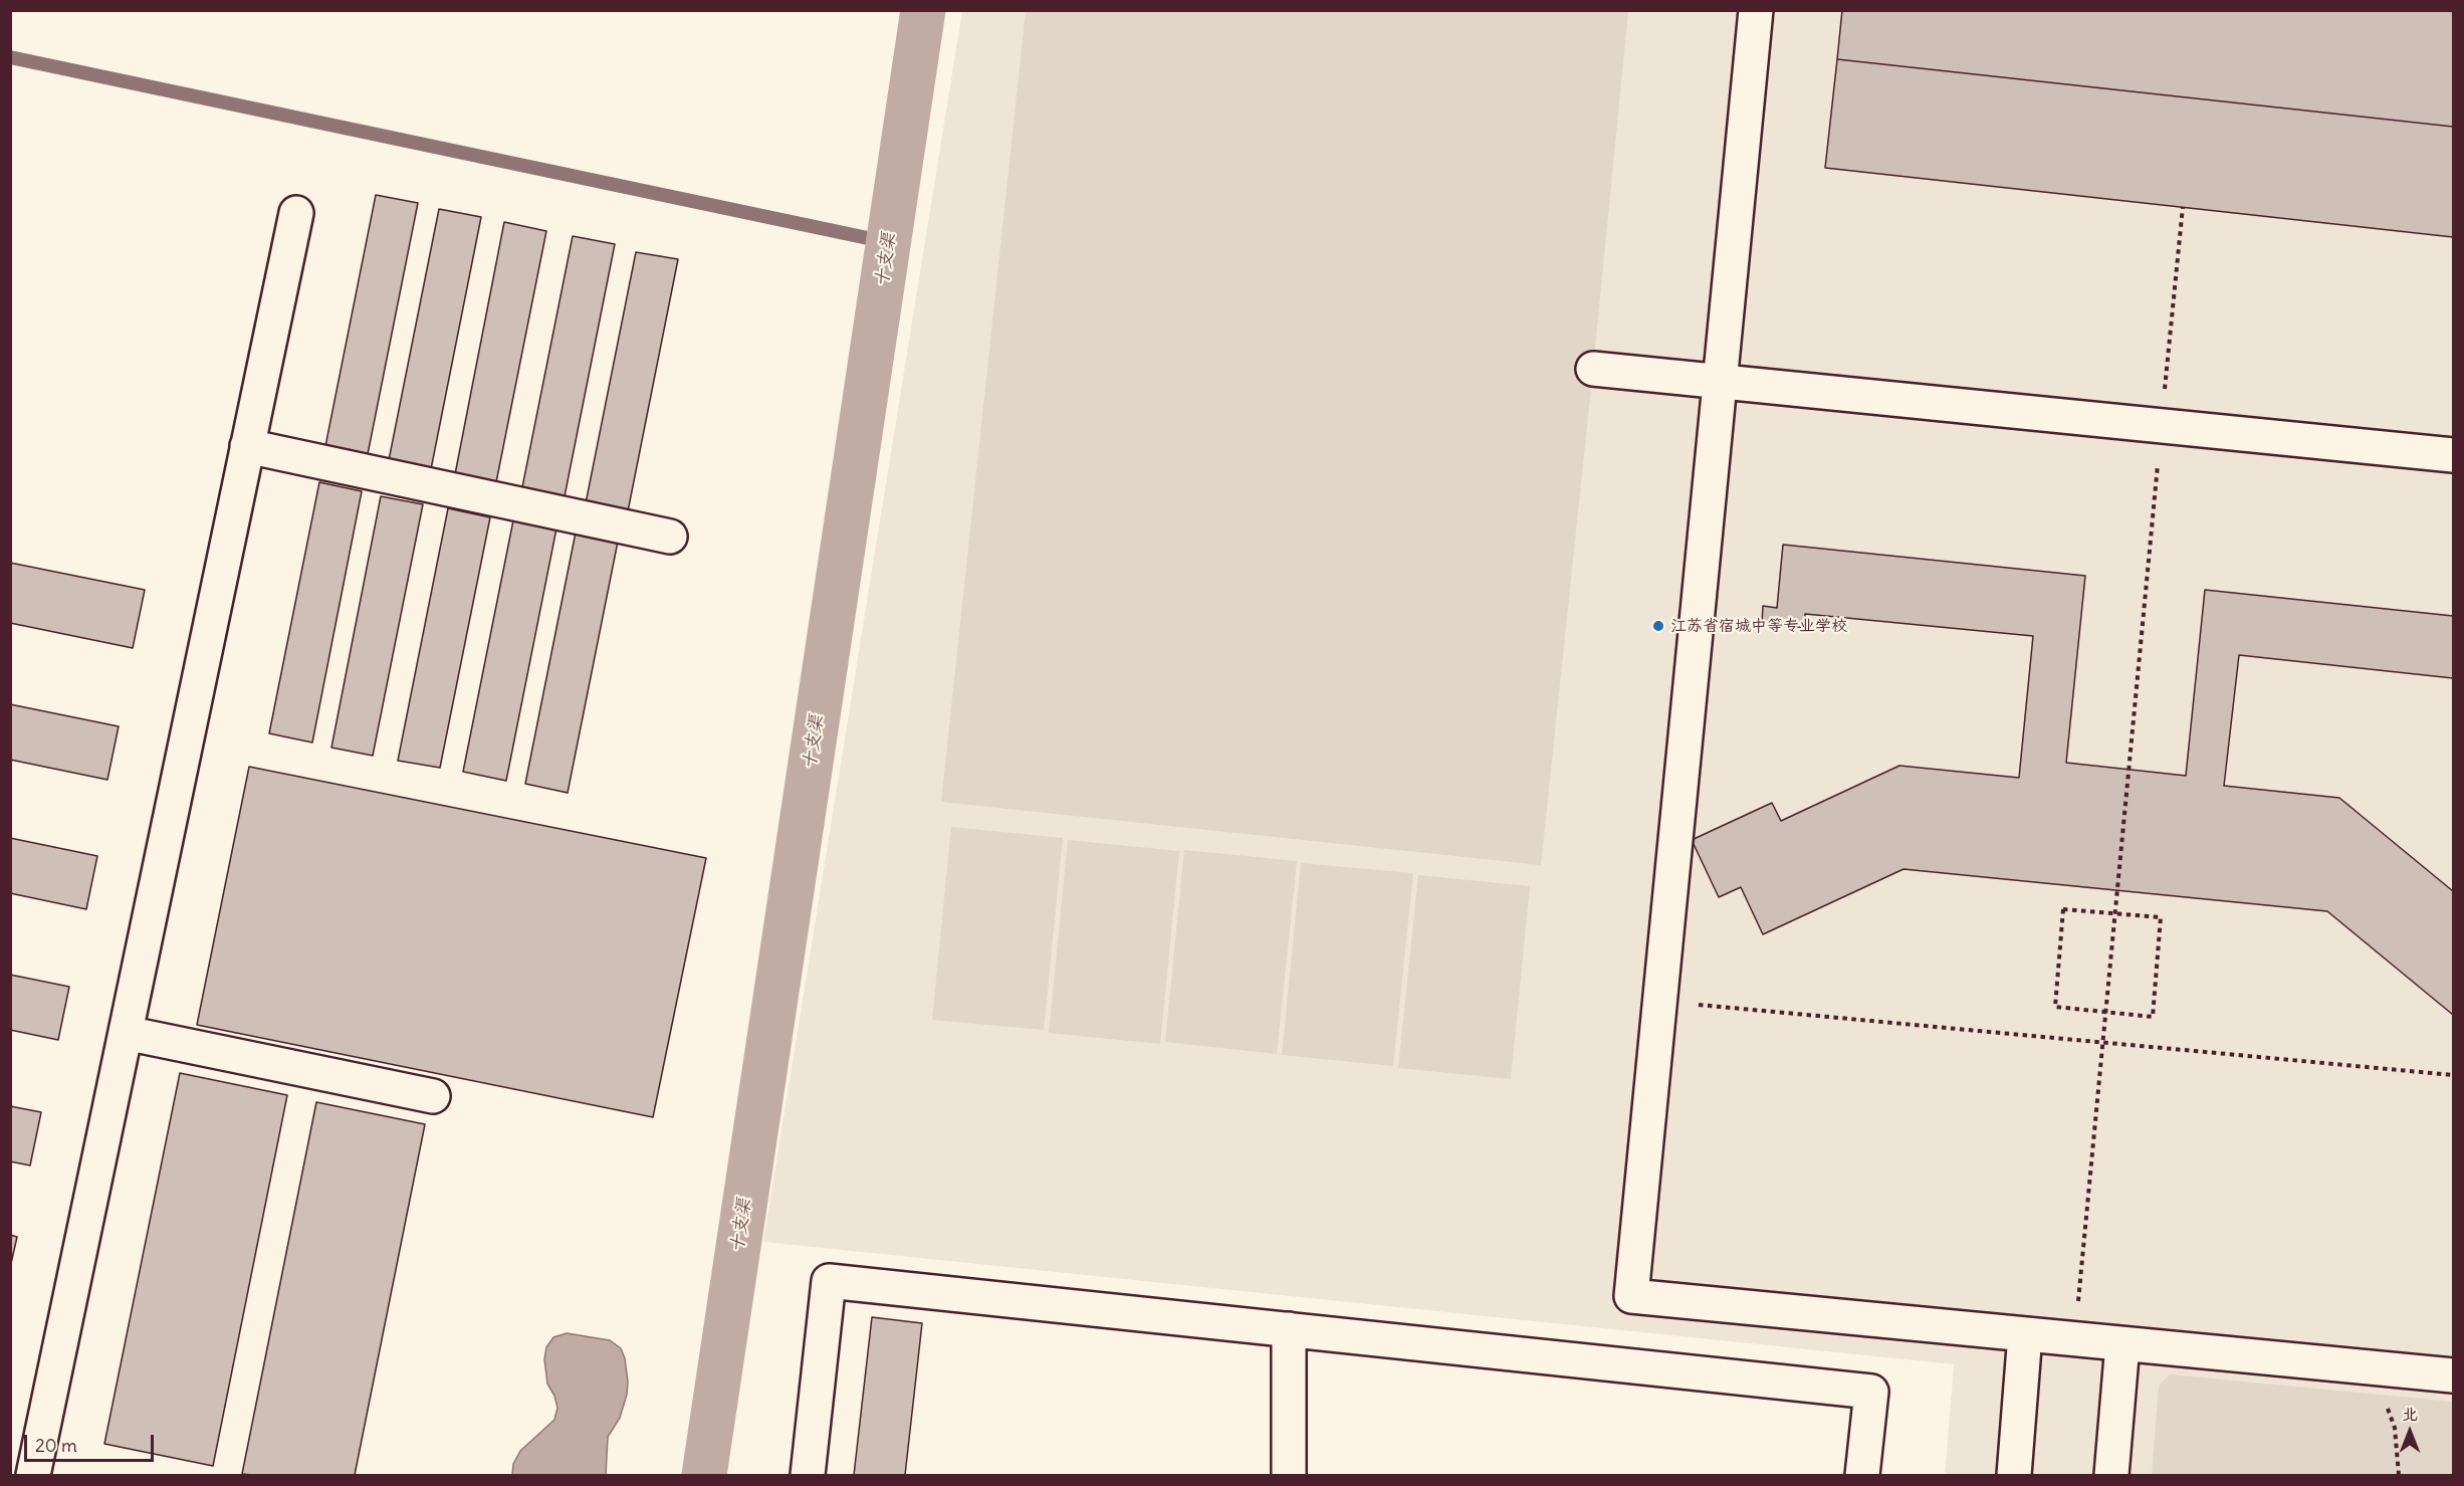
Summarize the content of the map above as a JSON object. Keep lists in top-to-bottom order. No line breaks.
{"water":["十支渠"],"places":["江苏省宿城中等专业学校"],"scale_bar":"20 m","north":"top"}
